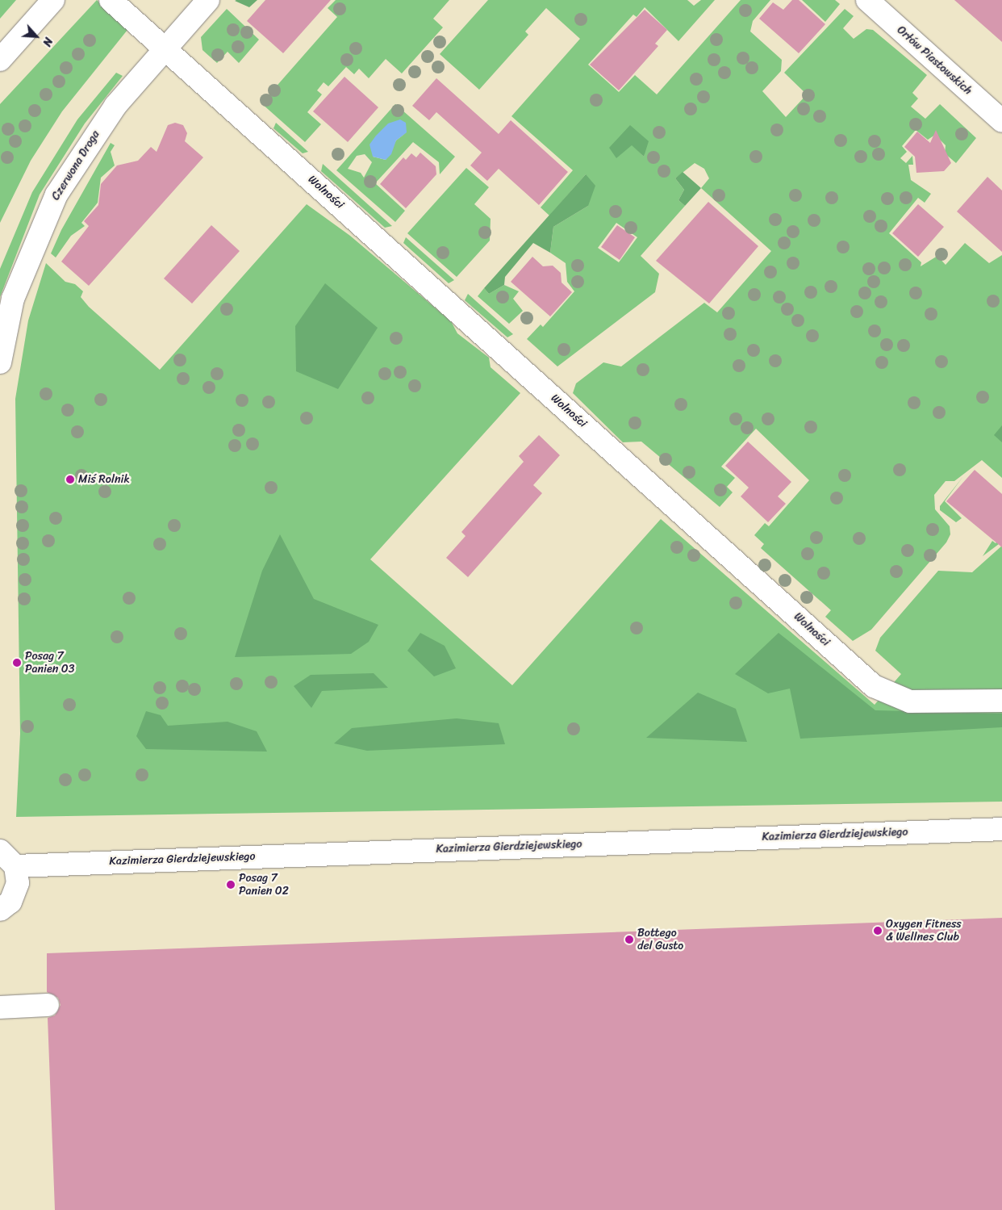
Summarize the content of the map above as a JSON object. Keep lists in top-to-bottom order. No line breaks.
{"streets":{"street":["Orłów Piastowskich","Czerwona Droga","Wolności","Kazimierza Gierdziejewskiego"]},"crossings":[["Czerwona Droga","Wolności"]],"places":["Miś Rolnik","Posag 7 Panien 03","Posag 7 Panien 02","Oxygen Fitness & Wellnes Club","Bottego del Gusto"],"north":"bottom right"}
